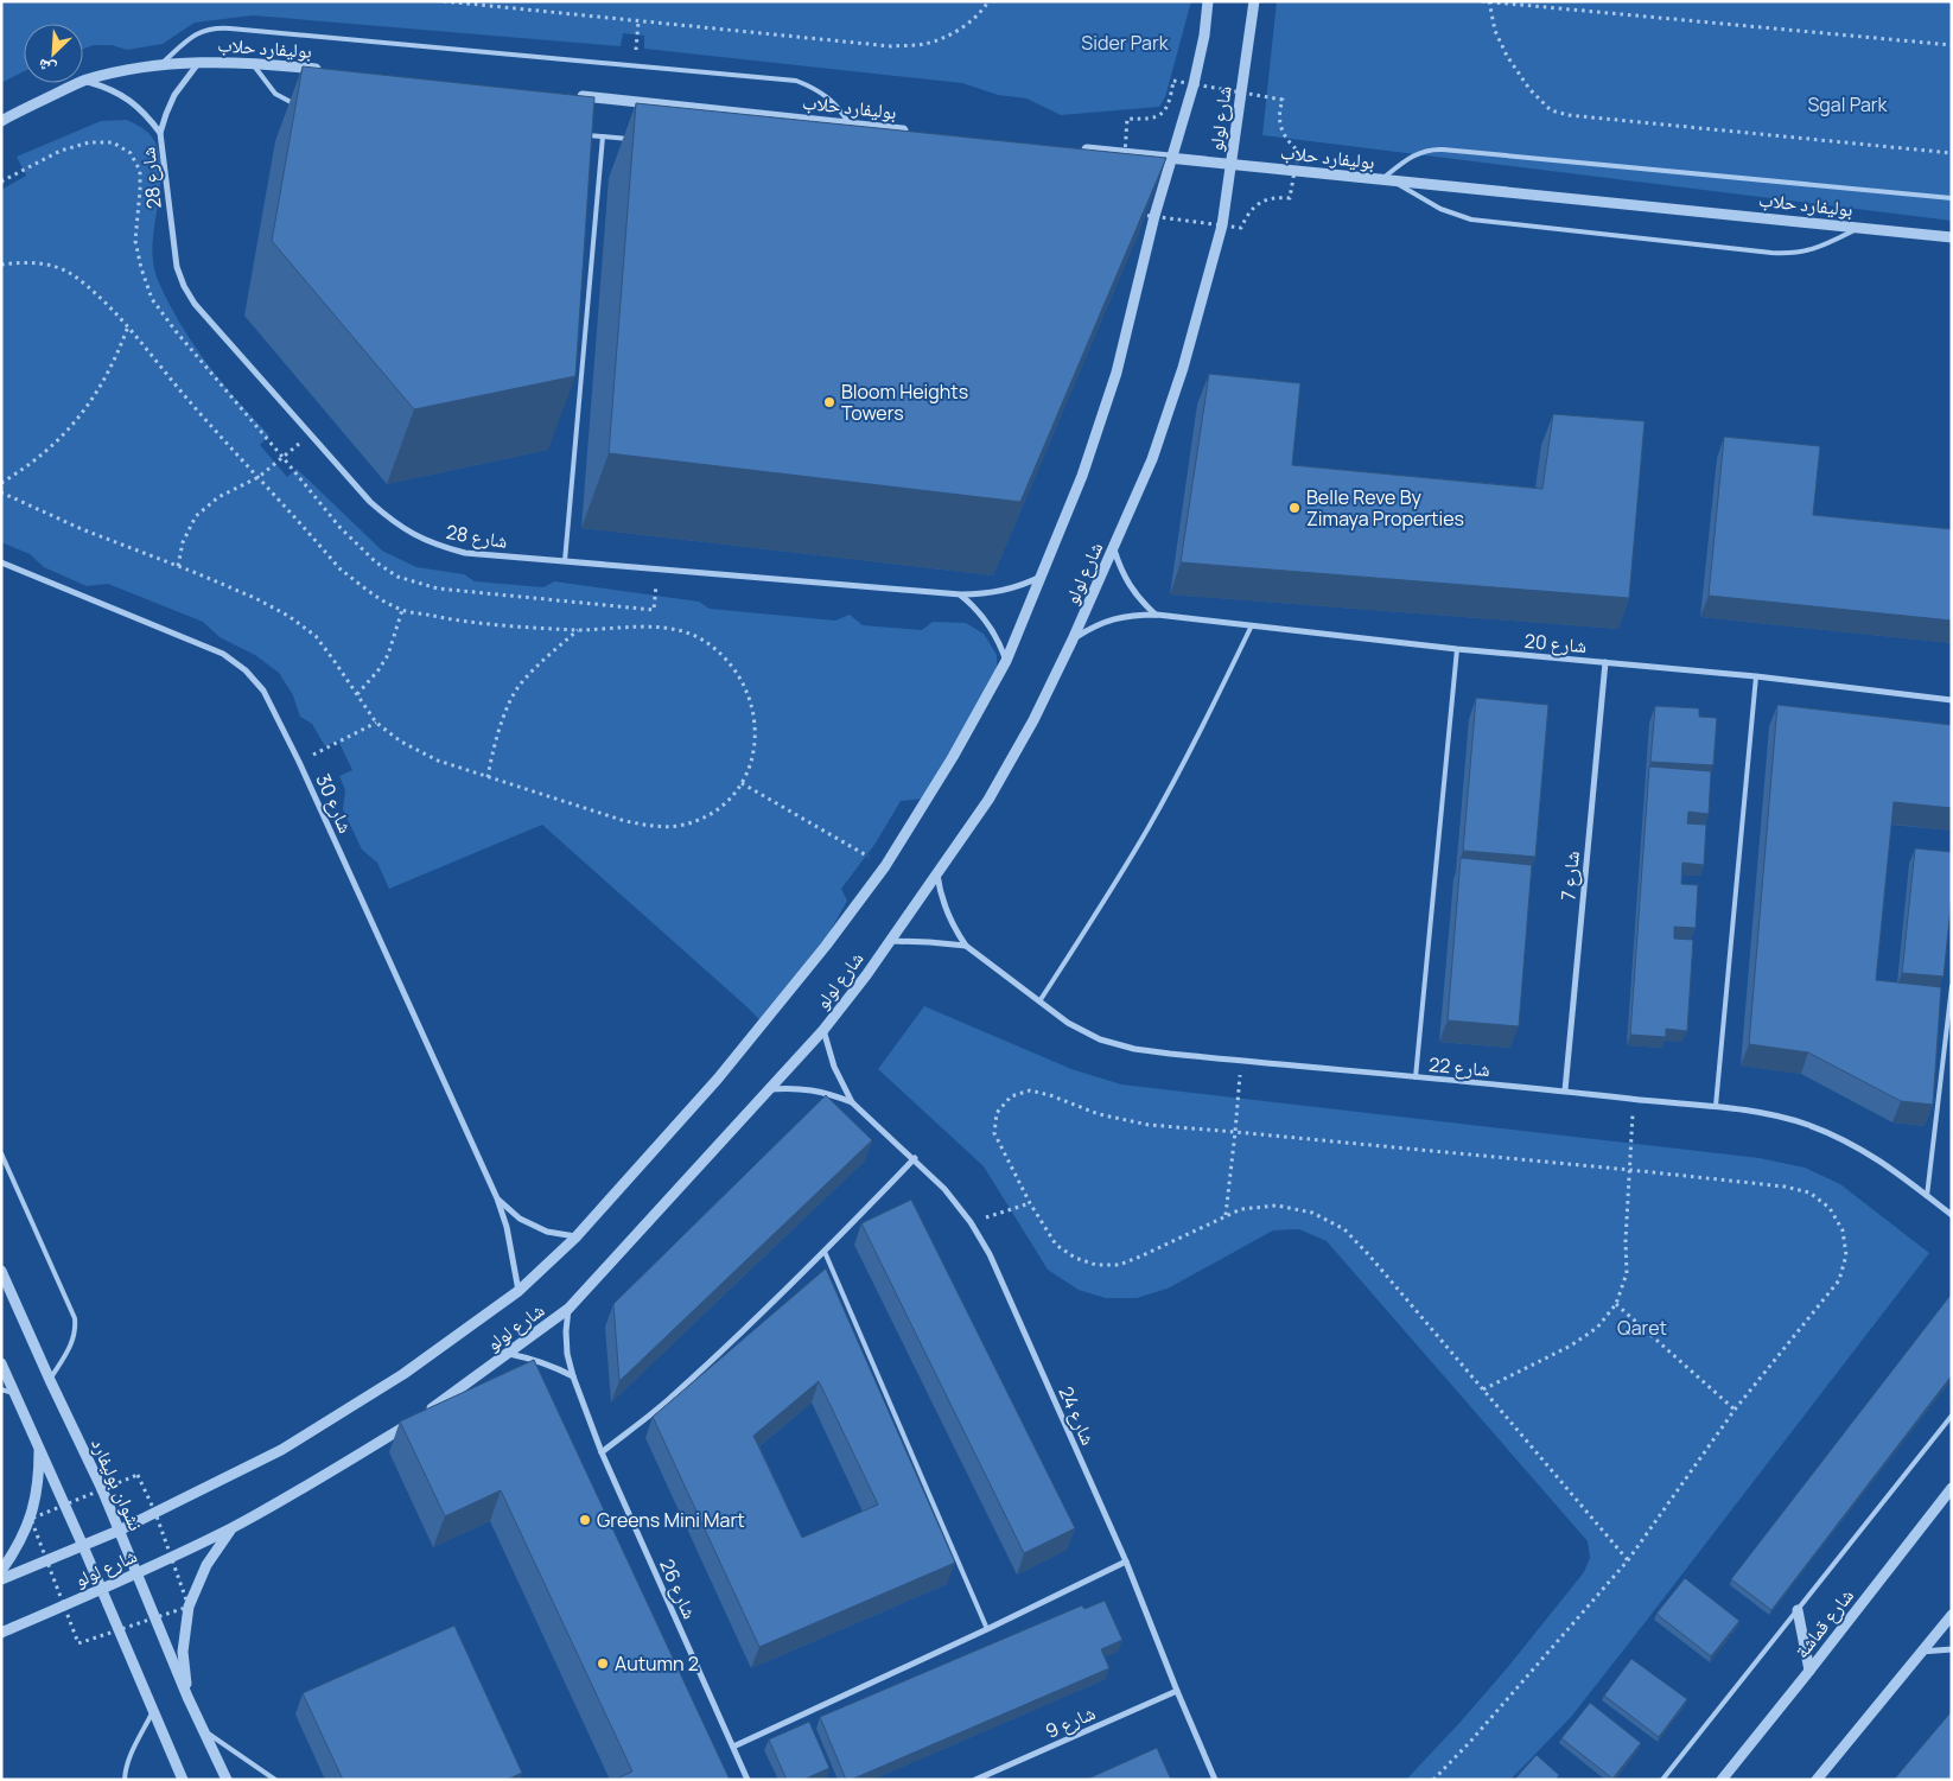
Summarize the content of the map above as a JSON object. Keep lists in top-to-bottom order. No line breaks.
{"streets":{"street":["بوليفارد حلاب","شارع لولو","شارع 28","شارع 20","شارع 30","شارع 7","شارع 22","شارع 24","نشوان بوليفارد","شارع 26","شارع قماشة","شارع 9"]},"crossings":[["بوليفارد حلاب","شارع لولو"],["بوليفارد حلاب","شارع 28"],["شارع لولو","شارع 28"],["شارع لولو","شارع 20"],["شارع لولو","شارع 30"],["شارع لولو","شارع 22"],["شارع لولو","شارع 24"],["شارع لولو","نشوان بوليفارد"],["شارع لولو","شارع 26"],["شارع 20","شارع 7"],["شارع 7","شارع 22"],["شارع 24","شارع 9"]],"parks":["Sider Park","Sgal Park","Qaret"],"places":["Bloom Heights Towers","Belle Reve By Zimaya Properties","Greens Mini Mart","Autumn 2"],"north":"bottom left"}
